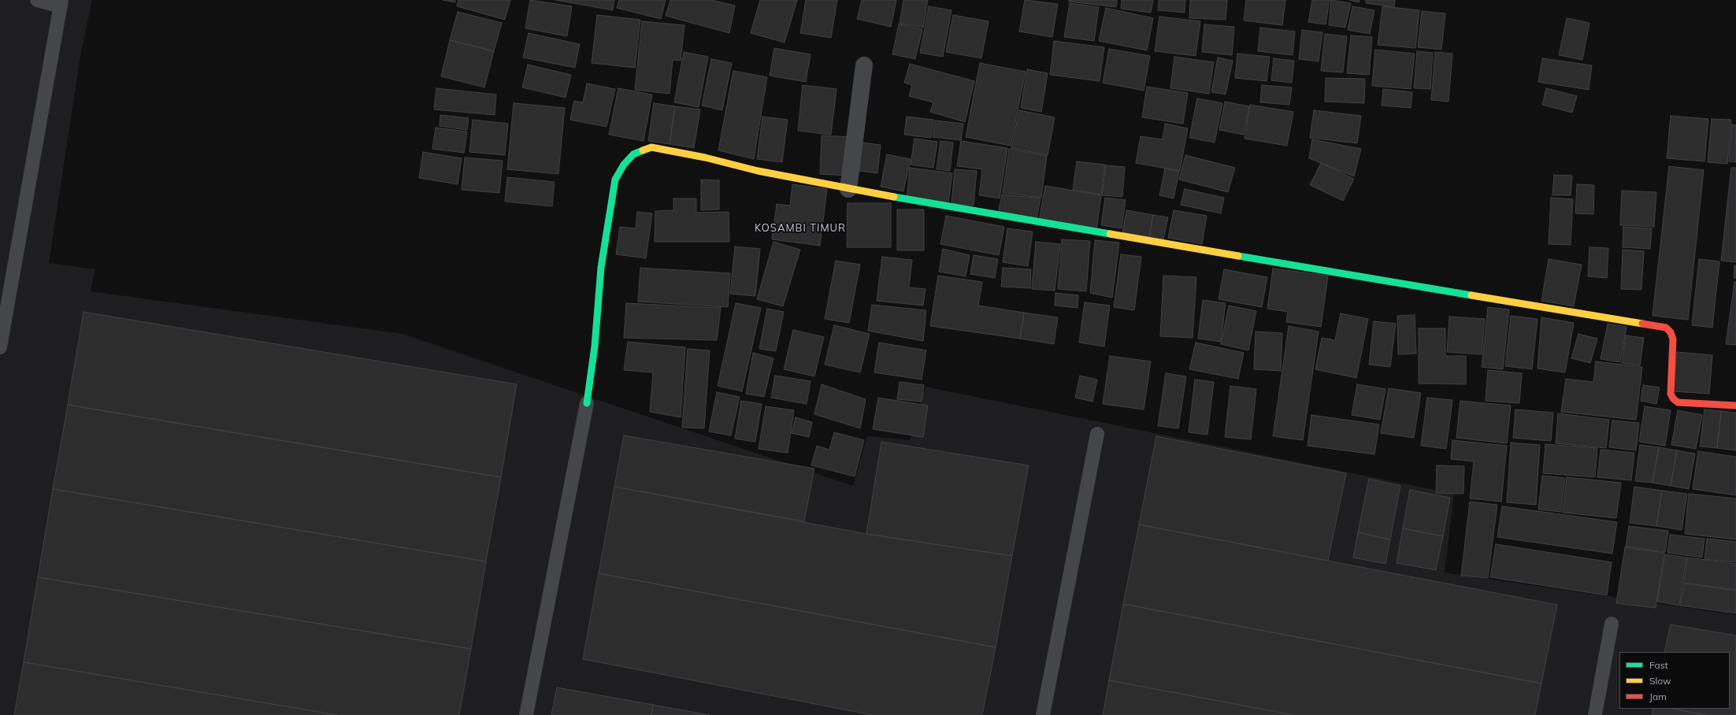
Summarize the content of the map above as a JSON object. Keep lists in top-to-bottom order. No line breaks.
{"districts":["KOSAMBI TIMUR"],"legend":["Fast","Slow","Jam"]}
